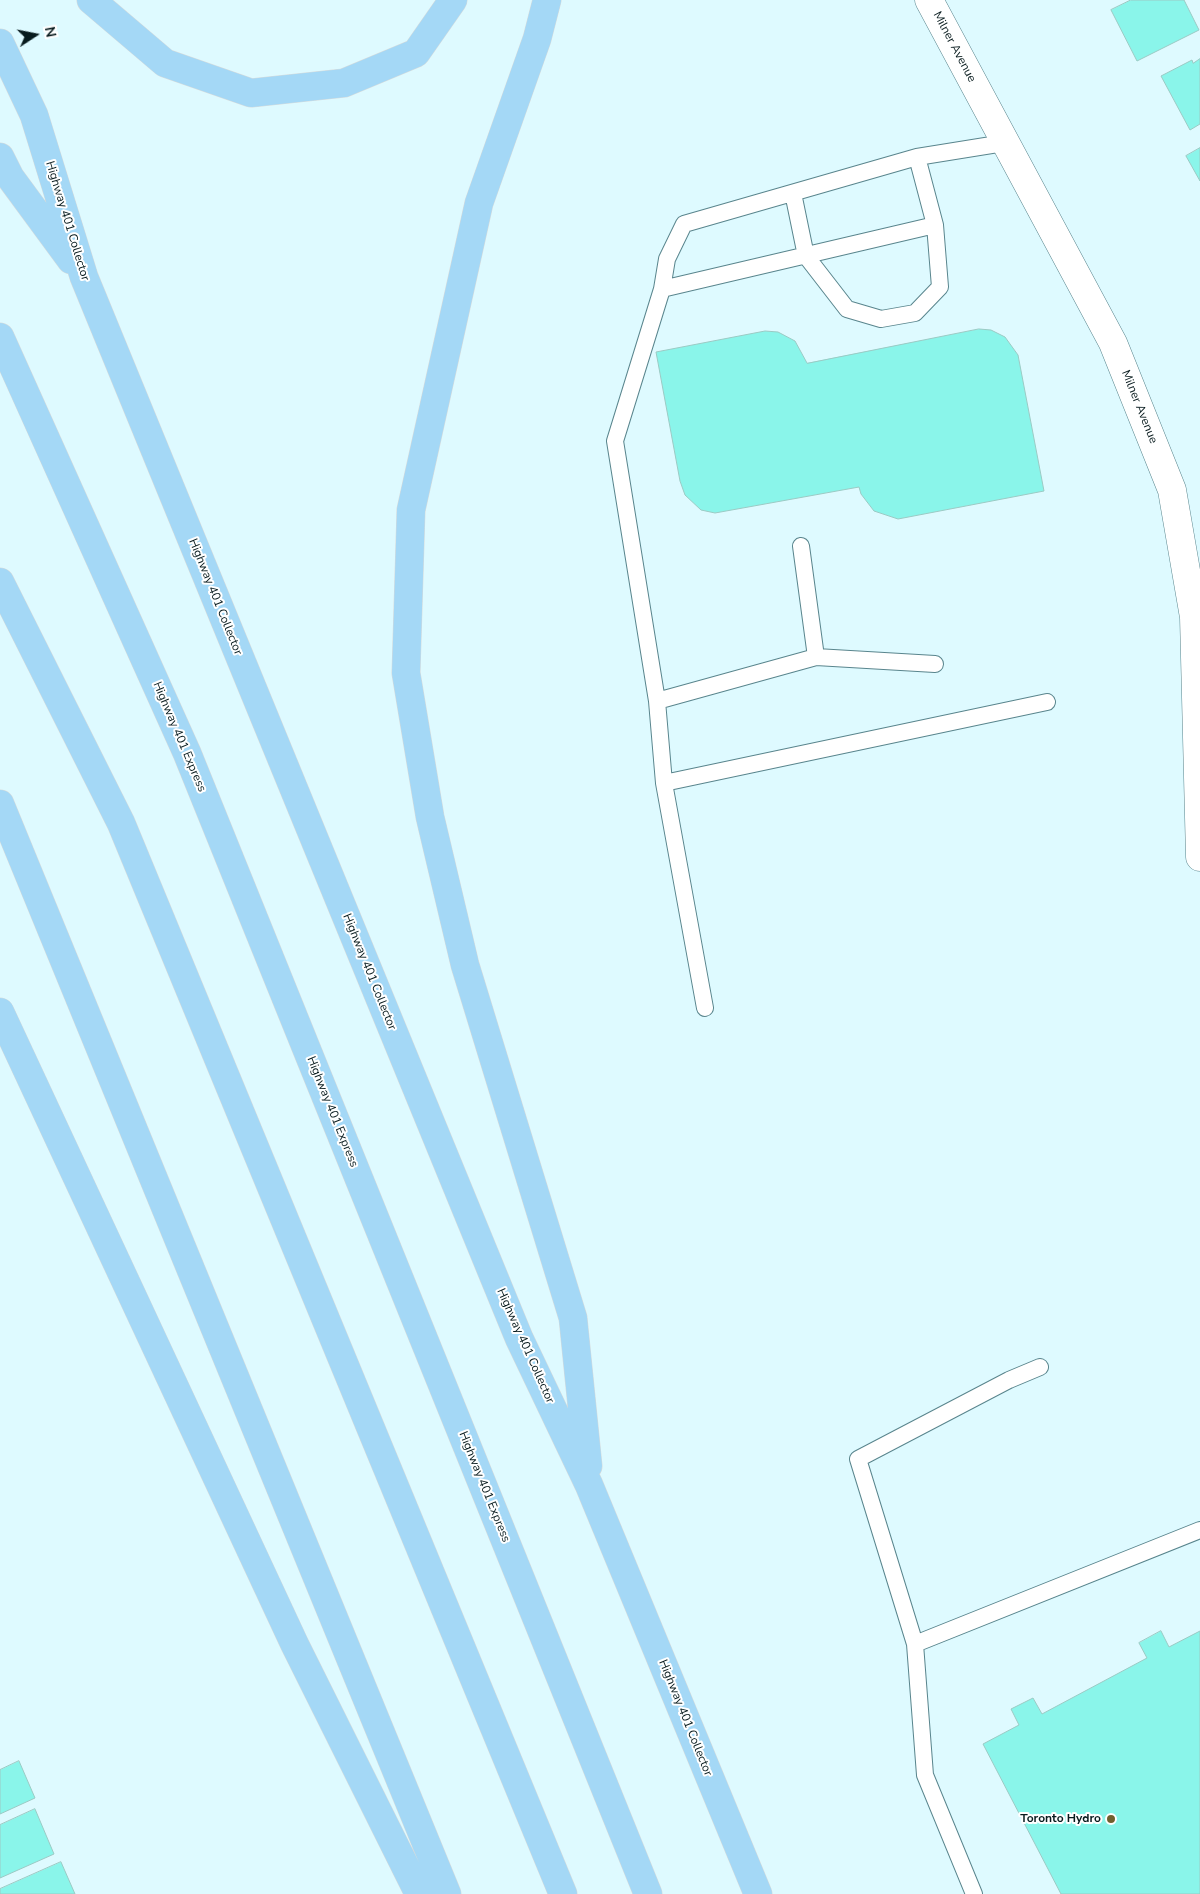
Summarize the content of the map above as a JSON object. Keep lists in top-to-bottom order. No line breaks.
{"streets":{"highway":["Highway 401 Collector","Highway 401 Express"],"main road":["Milner Avenue"]},"places":["Toronto Hydro"],"north":"right"}
